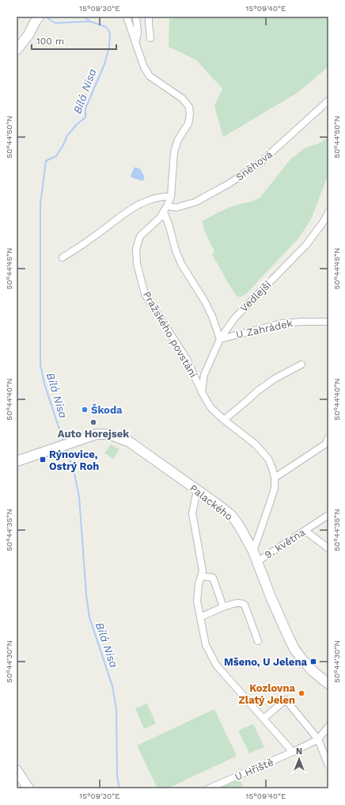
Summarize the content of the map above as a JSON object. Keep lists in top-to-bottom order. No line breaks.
{"streets":{"street":["Sněhová","Vedlejší","U Zahrádek","Pražského povstání","Palackého","9. května","U Hřiště"]},"crossings":[["Sněhová","Pražského povstání"],["Vedlejší","U Zahrádek"],["Vedlejší","Pražského povstání"],["Pražského povstání","Palackého"],["Palackého","9. května"]],"water":["Bílá Nisa"],"places":{"other":["Škoda","Auto Horejsek","Kozlovna Zlatý Jelen"],"transit":["Rýnovice, Ostrý Roh","Mšeno, U Jelena"]},"scale_bar":"100 m","north":"top","coordinates":["15°09'30\"E","15°09'40\"E","50°44'50\"N","50°44'45\"N","50°44'40\"N","50°44'35\"N","50°44'30\"N"]}
